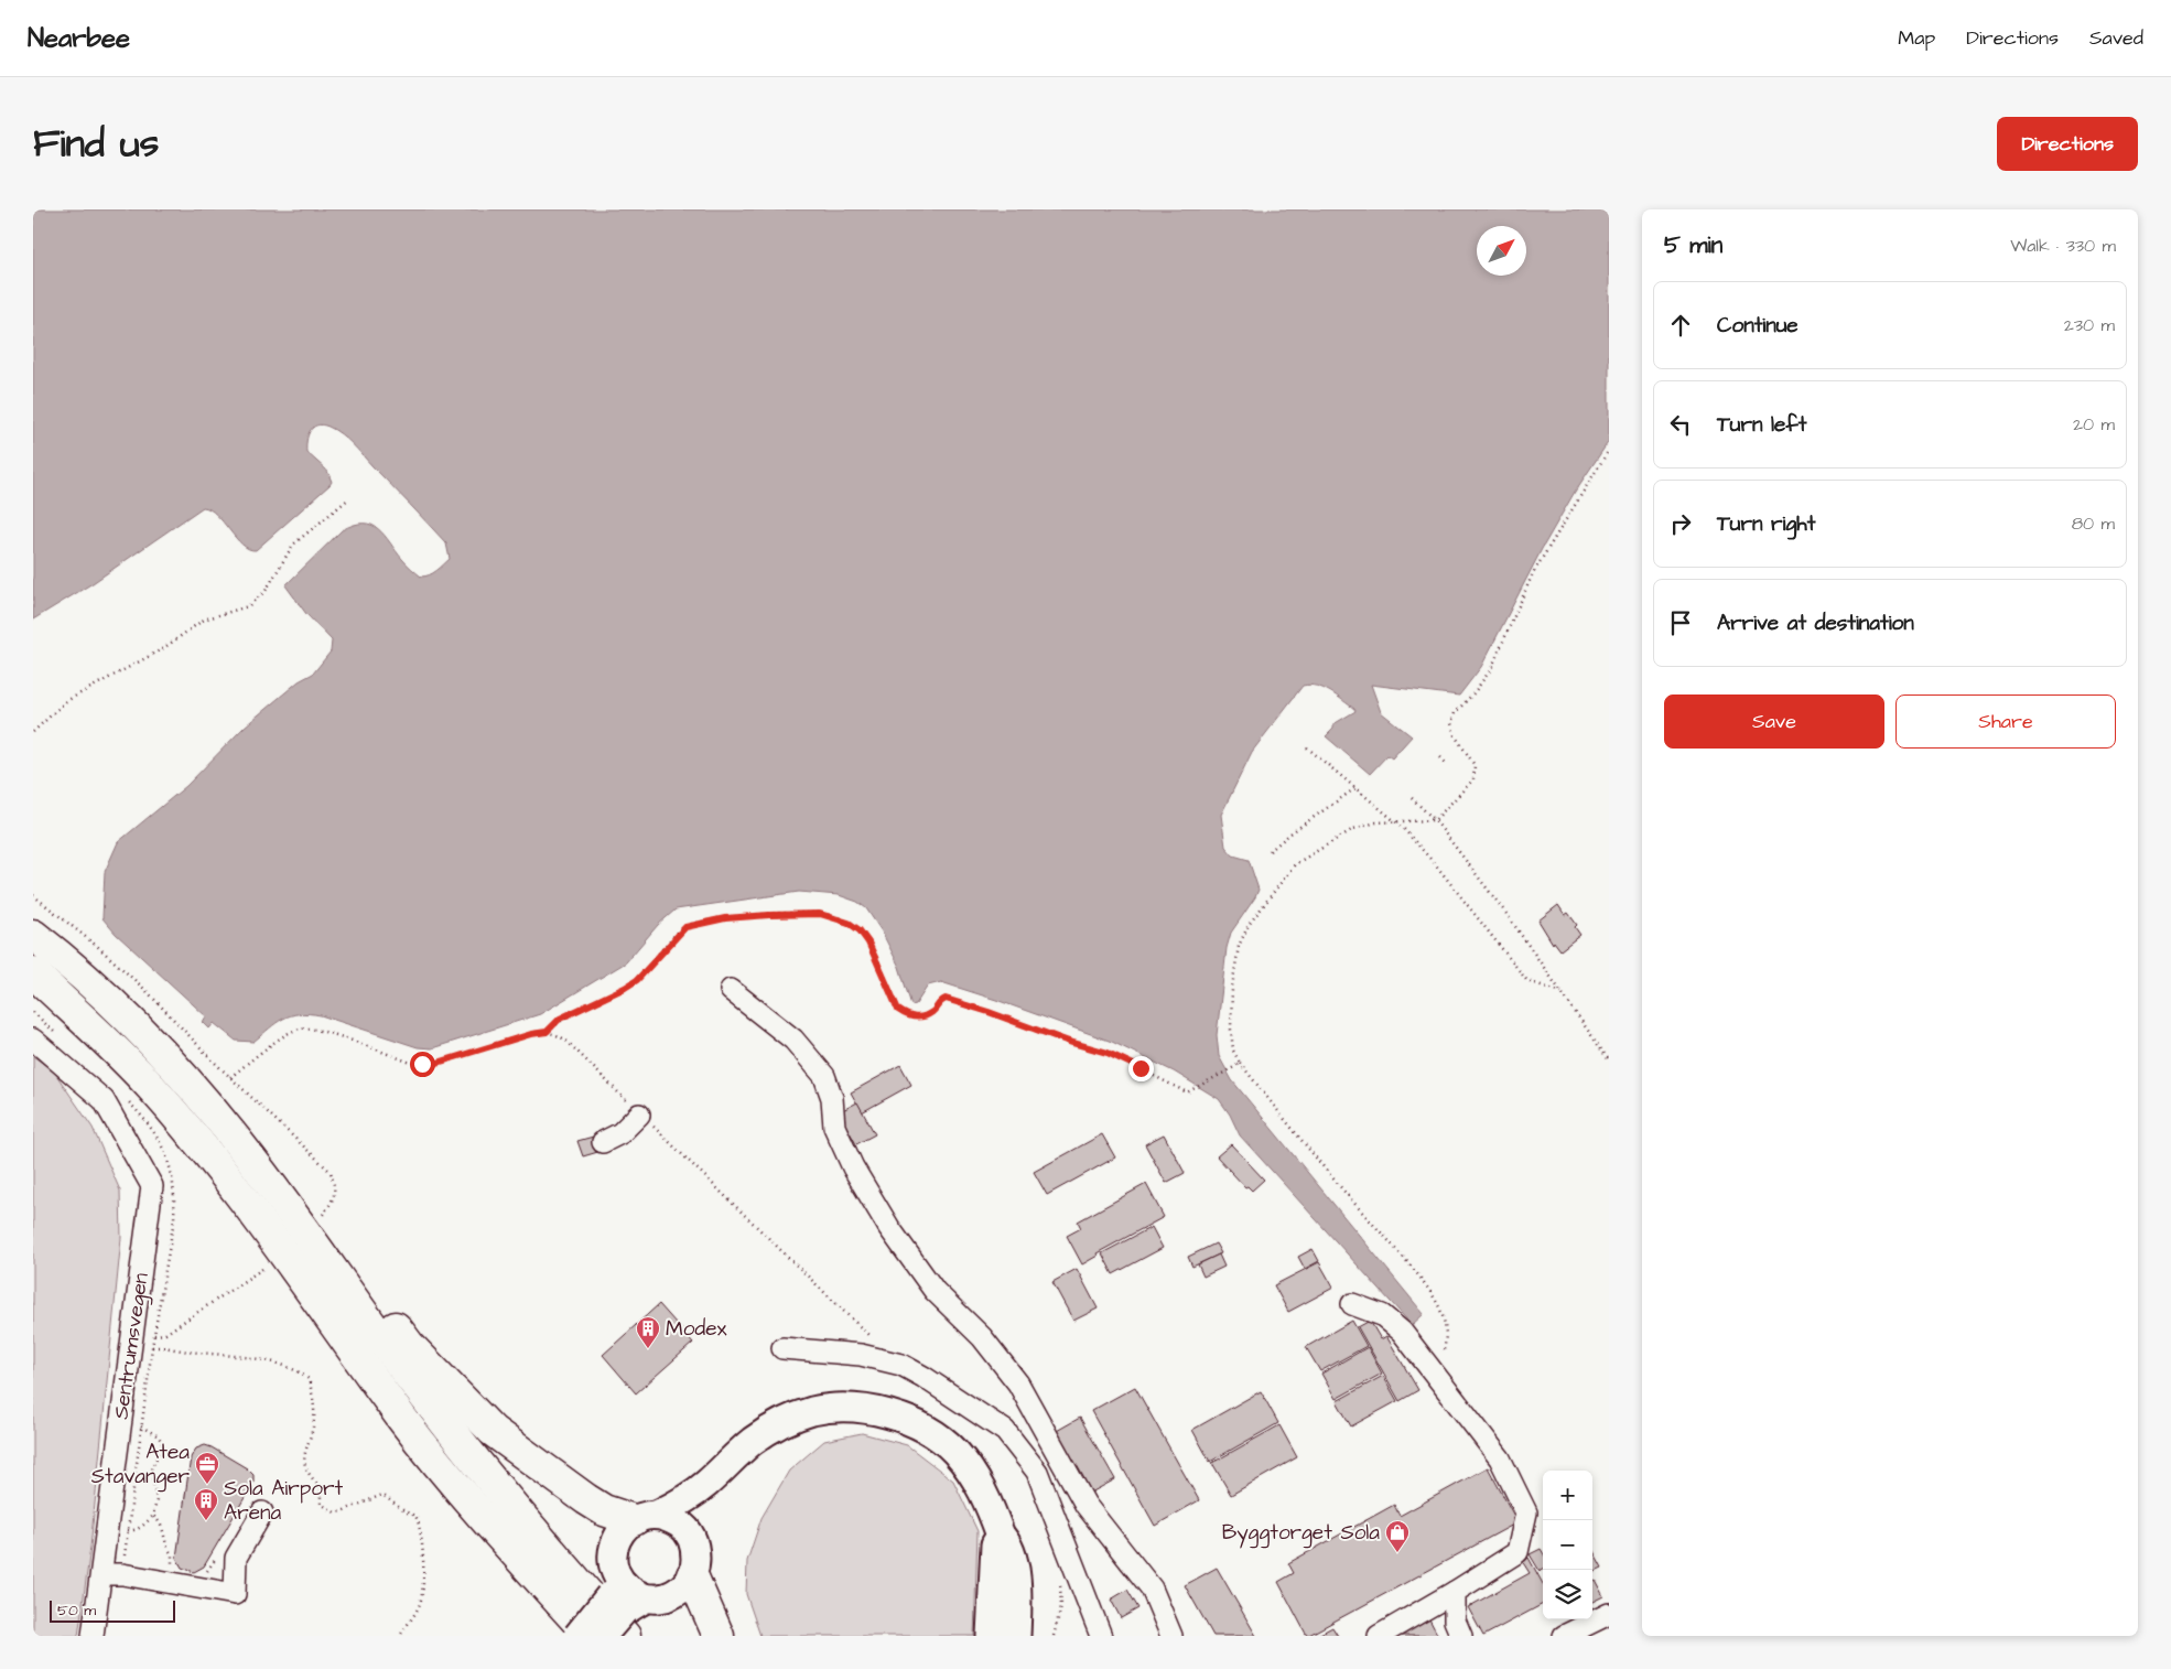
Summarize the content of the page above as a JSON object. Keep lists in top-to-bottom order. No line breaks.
{"streets":{"street":["Sentrumsvegen"]},"places":{"building":["Modex","Sola Airport Arena"],"office":["Atea Stavanger"],"shop":["Byggtorget Sola"]},"scale_bar":"50 m","north":"top right","page":{"header":"Nearbee","nav":["Map","Directions","Saved"],"title":"Find us","buttons":["Directions",["Save","Share"]],"heading":["5 min","Walk · 330 m"],"list":[["Continue","230 m"],["Turn left","20 m"],["Turn right","80 m"],"Arrive at destination"],"map_buttons":["+","−"],"scale":"50 m"}}
